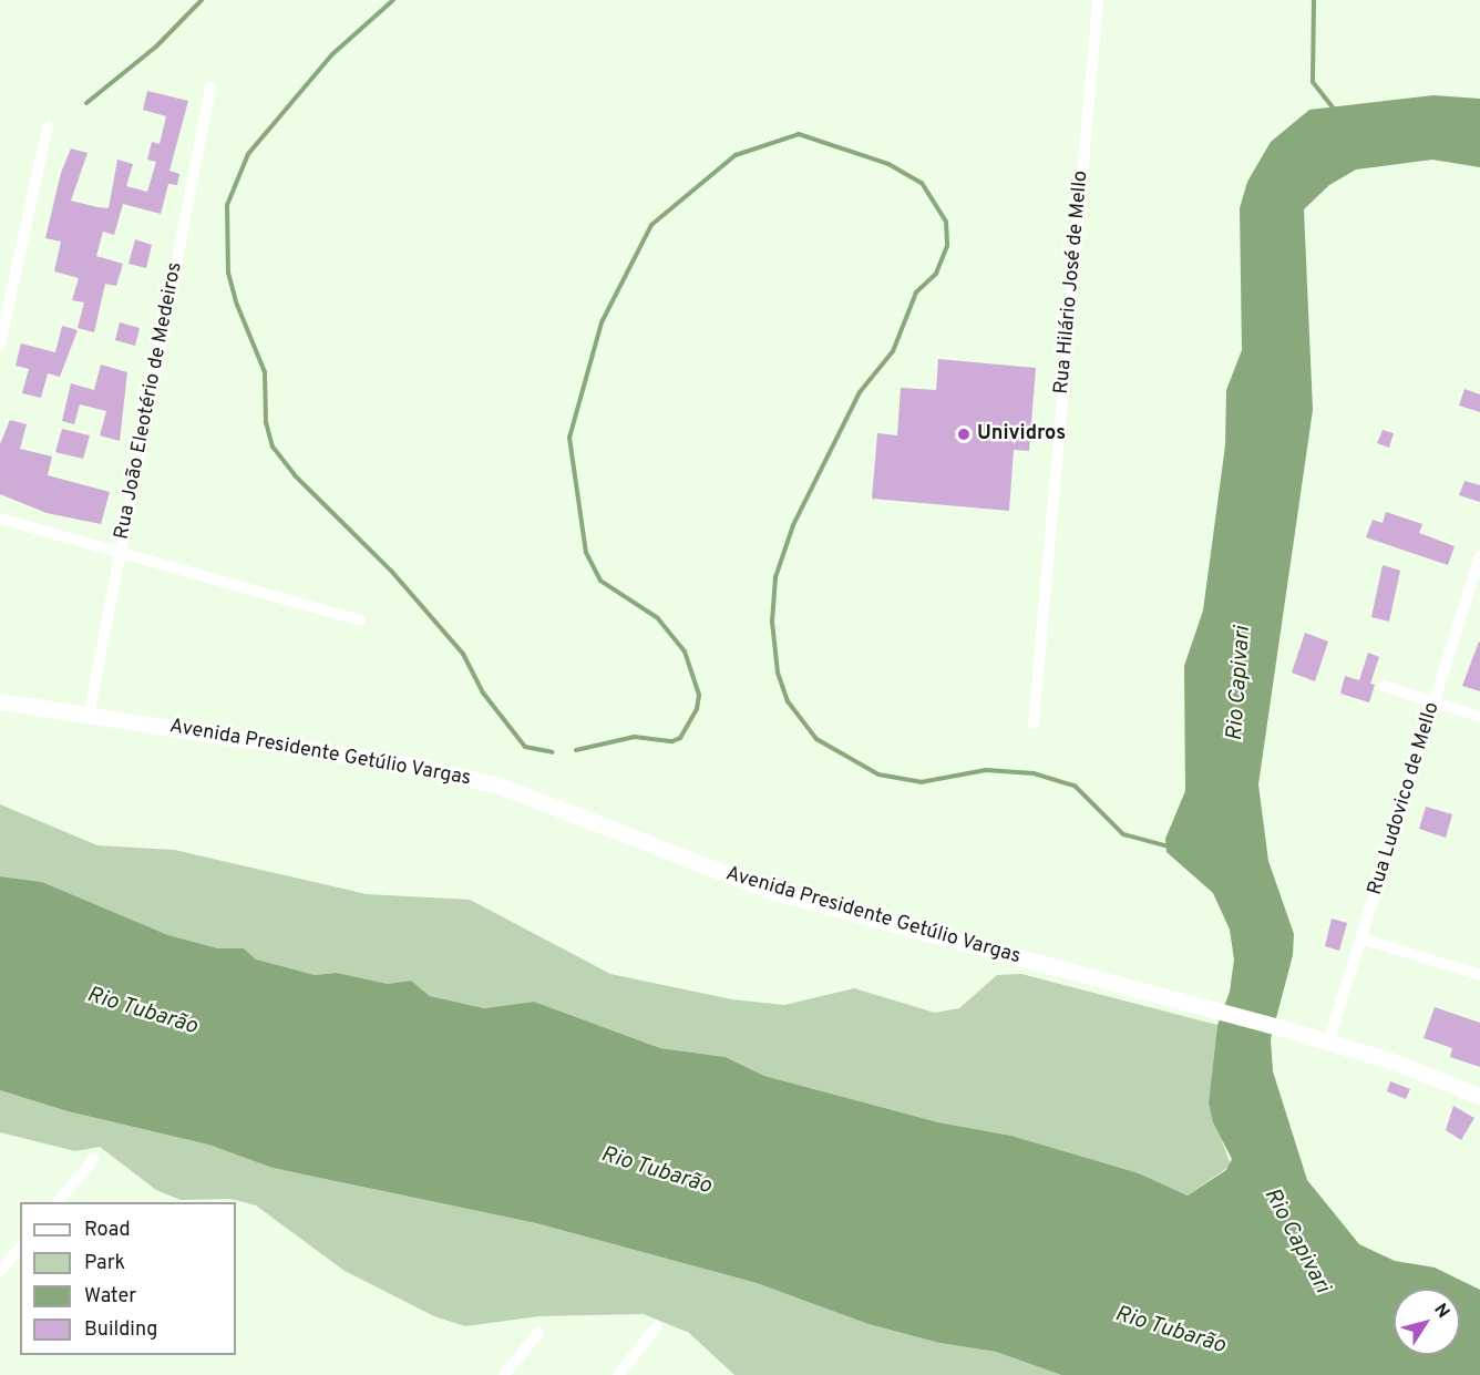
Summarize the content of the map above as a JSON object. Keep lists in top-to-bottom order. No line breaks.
{"streets":{"main road":["Avenida Presidente Getúlio Vargas"],"street":["Rua Hilário José de Mello","Rua João Eleotério de Medeiros","Rua Ludovico de Mello"]},"crossings":[["Rua João Eleotério de Medeiros","Avenida Presidente Getúlio Vargas"],["Avenida Presidente Getúlio Vargas","Rua Ludovico de Mello"]],"water":["Rio Capivari","Rio Tubarão"],"places":["Unividros"],"legend":["Road","Park","Water","Building"],"north":"top right"}
